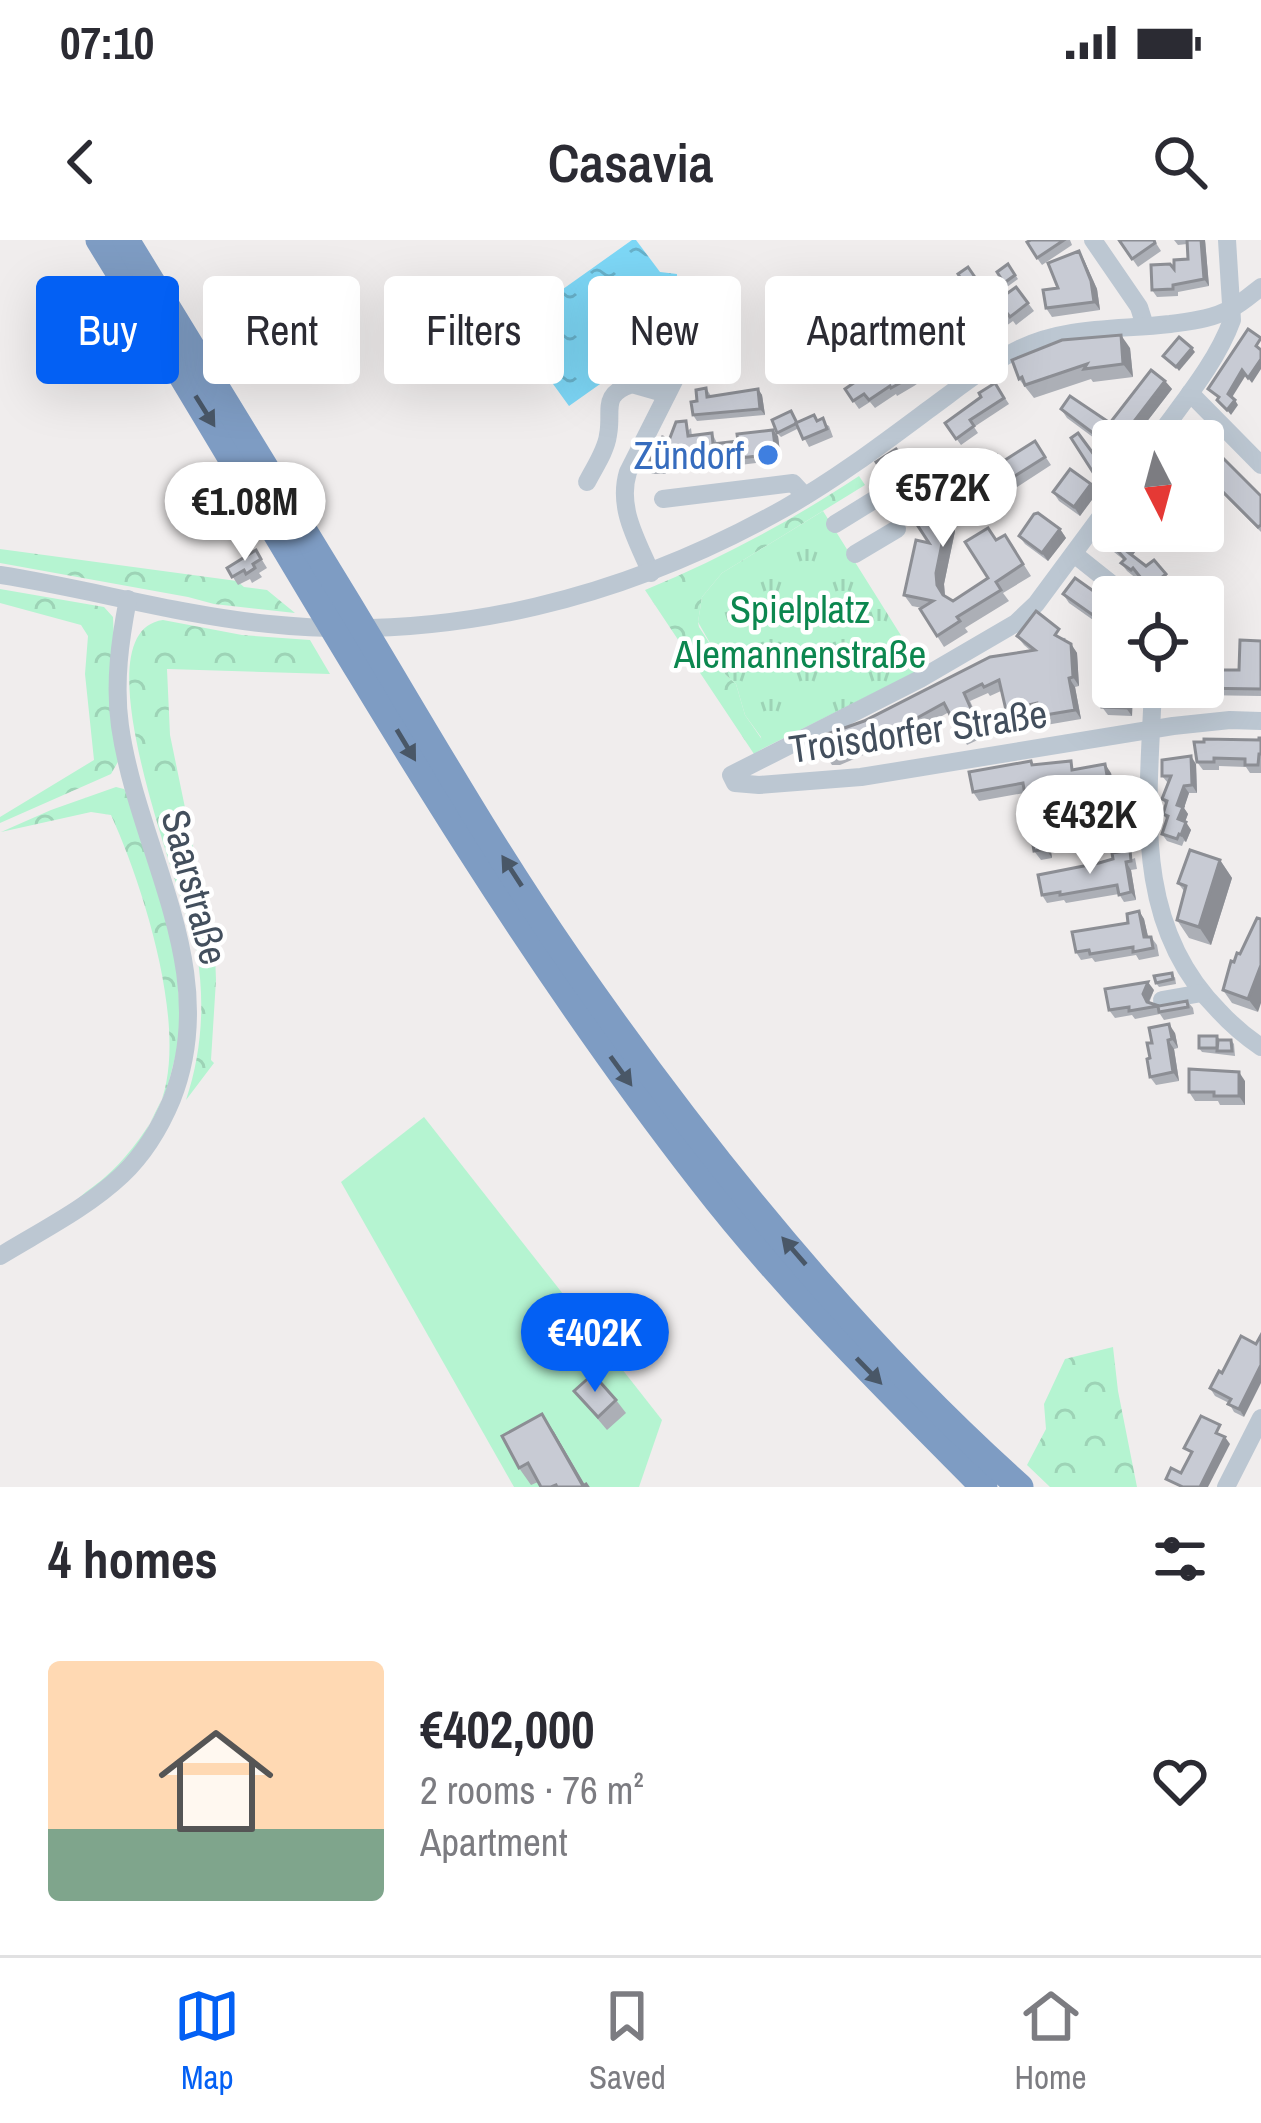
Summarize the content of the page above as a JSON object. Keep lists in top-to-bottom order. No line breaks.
{"streets":{"street":["Troisdorfer Straße","Saarstraße"]},"parks":["Spielplatz Alemannenstraße"],"places":["Zündorf"],"north":"bottom","page":{"status":"07:10","header":"Casavia","chip":["Buy","Rent","Filters","New","Apartment"],"price":["€572K","€1.08M","€432K","€402K"],"heading":"4 homes","list":[{"name":"€402,000","note":"2 rooms · 76 m² · Apartment"}],"tabs":["Map","Saved","Home"]}}
